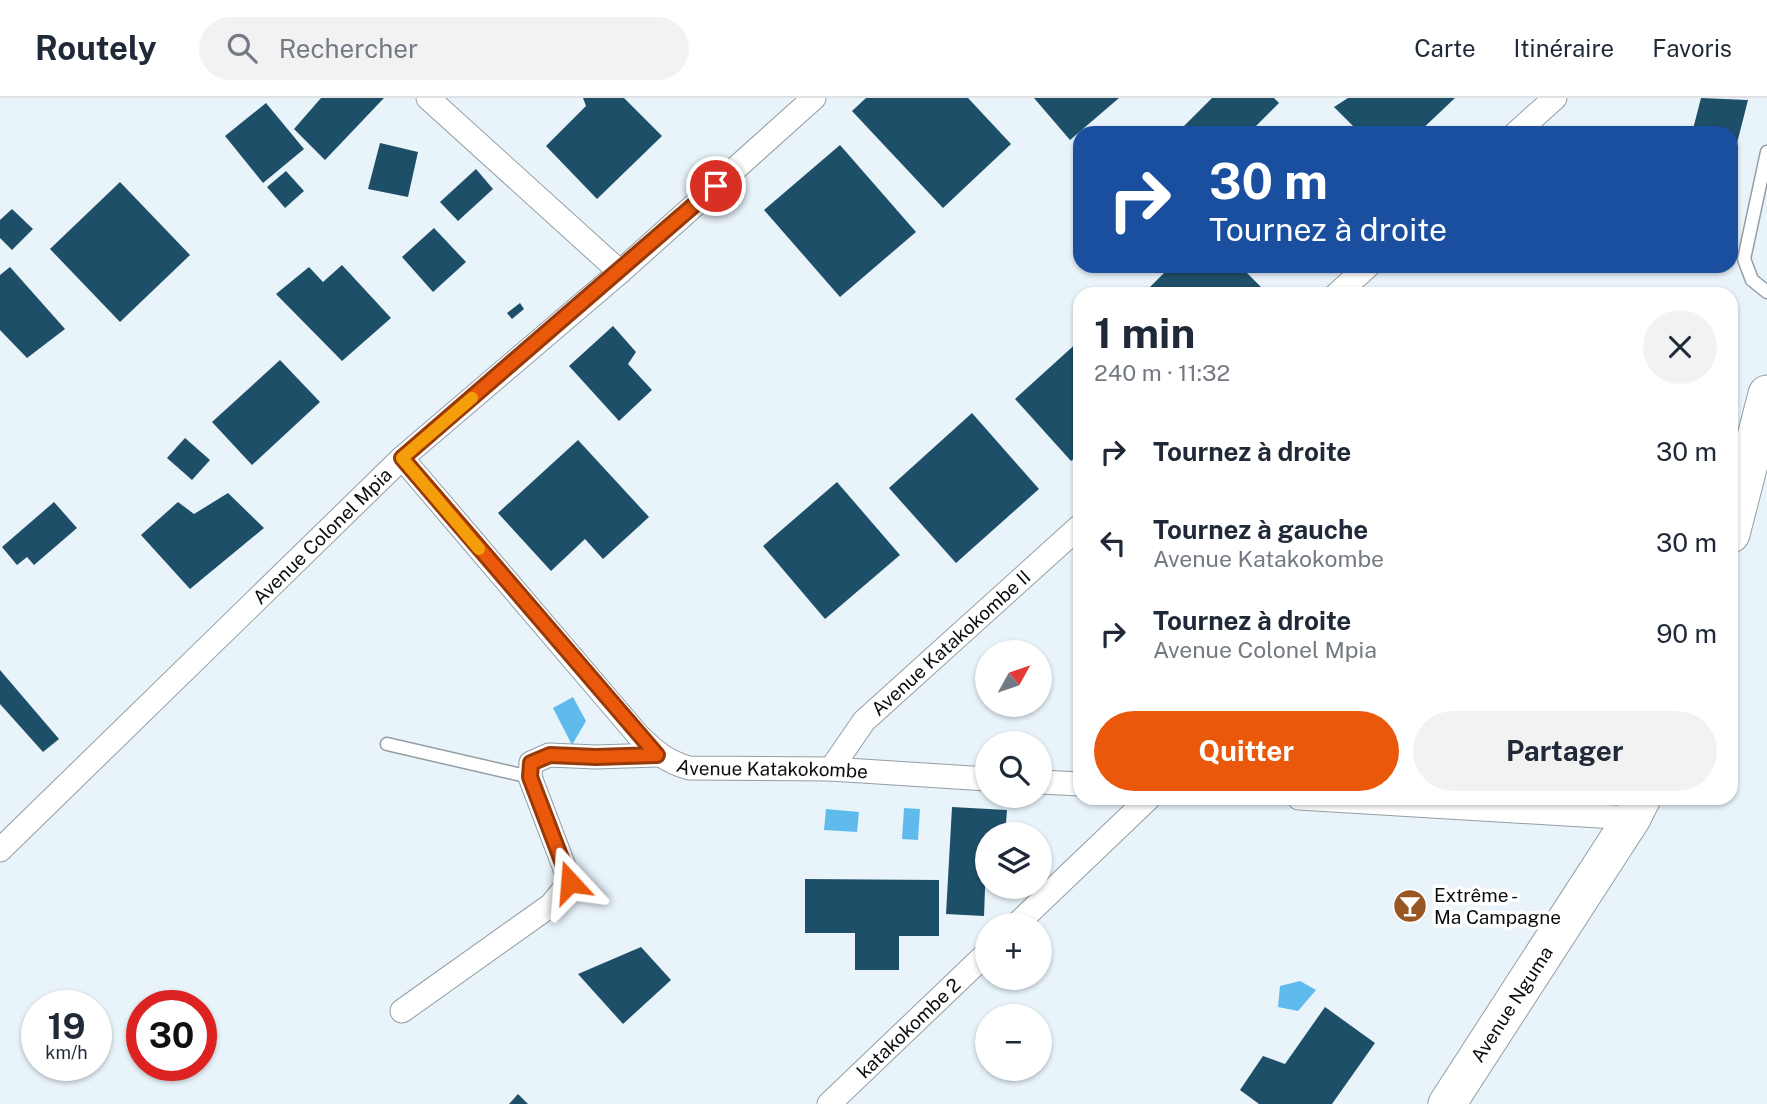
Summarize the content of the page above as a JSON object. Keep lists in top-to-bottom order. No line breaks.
{"streets":{"main road":["Avenue Nguma"],"street":["Avenue Colonel Mpia","Avenue Katakokombe II","Avenue Katakokombe","katakokombe 2"]},"crossings":[["Avenue Colonel Mpia","Avenue Katakokombe"],["Avenue Katakokombe II","Avenue Katakokombe"]],"places":{"bar":["Extrême - Ma Campagne"]},"north":"top right","page":{"header":"Routely","search":"Rechercher","nav":["Carte","Itinéraire","Favoris"],"turn":["30 m","Tournez à droite"],"heading":["1 min","240 m · 11:32"],"list":[{"name":"Tournez à droite","value":"30 m"},{"name":"Tournez à gauche","note":"Avenue Katakokombe","value":"30 m"},{"name":"Tournez à droite","note":"Avenue Colonel Mpia","value":"90 m"}],"map_buttons":["+","−"],"buttons":["Quitter","Partager"],"speed":"19 km/h","limit":"30"}}
